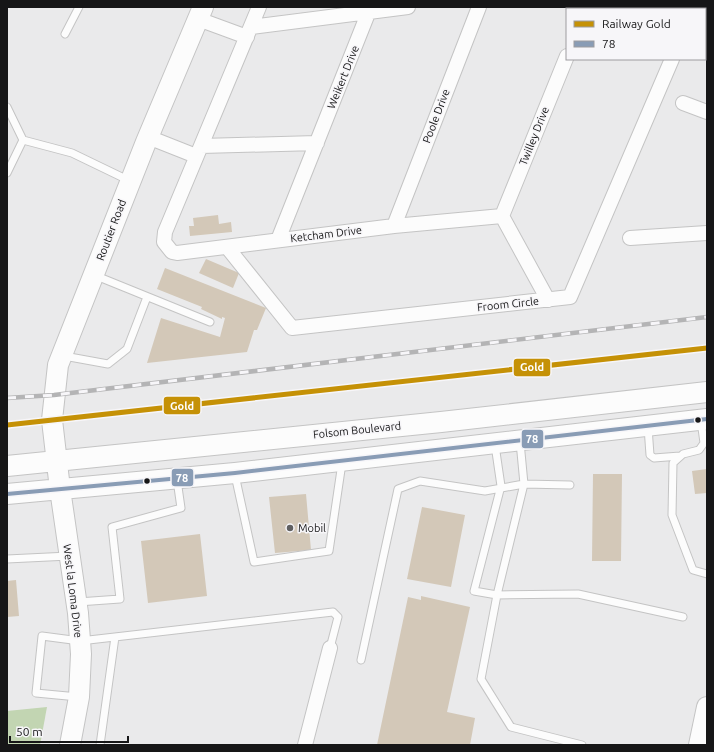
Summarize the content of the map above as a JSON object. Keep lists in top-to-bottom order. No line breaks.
{"streets":{"main road":["Routier Road","Folsom Boulevard","West la Loma Drive"],"street":["Weikert Drive","Poole Drive","Twilley Drive","Ketcham Drive","Froom Circle"]},"crossings":[["Weikert Drive","Ketcham Drive"],["Poole Drive","Ketcham Drive"],["Twilley Drive","Ketcham Drive"],["Routier Road","Folsom Boulevard"],["Routier Road","West la Loma Drive"],["Ketcham Drive","Froom Circle"],["Folsom Boulevard","West la Loma Drive"]],"places":["Mobil"],"lines":["rail line Gold","transit line 78"],"legend":["Railway Gold","78"],"scale_bar":"50 m"}
